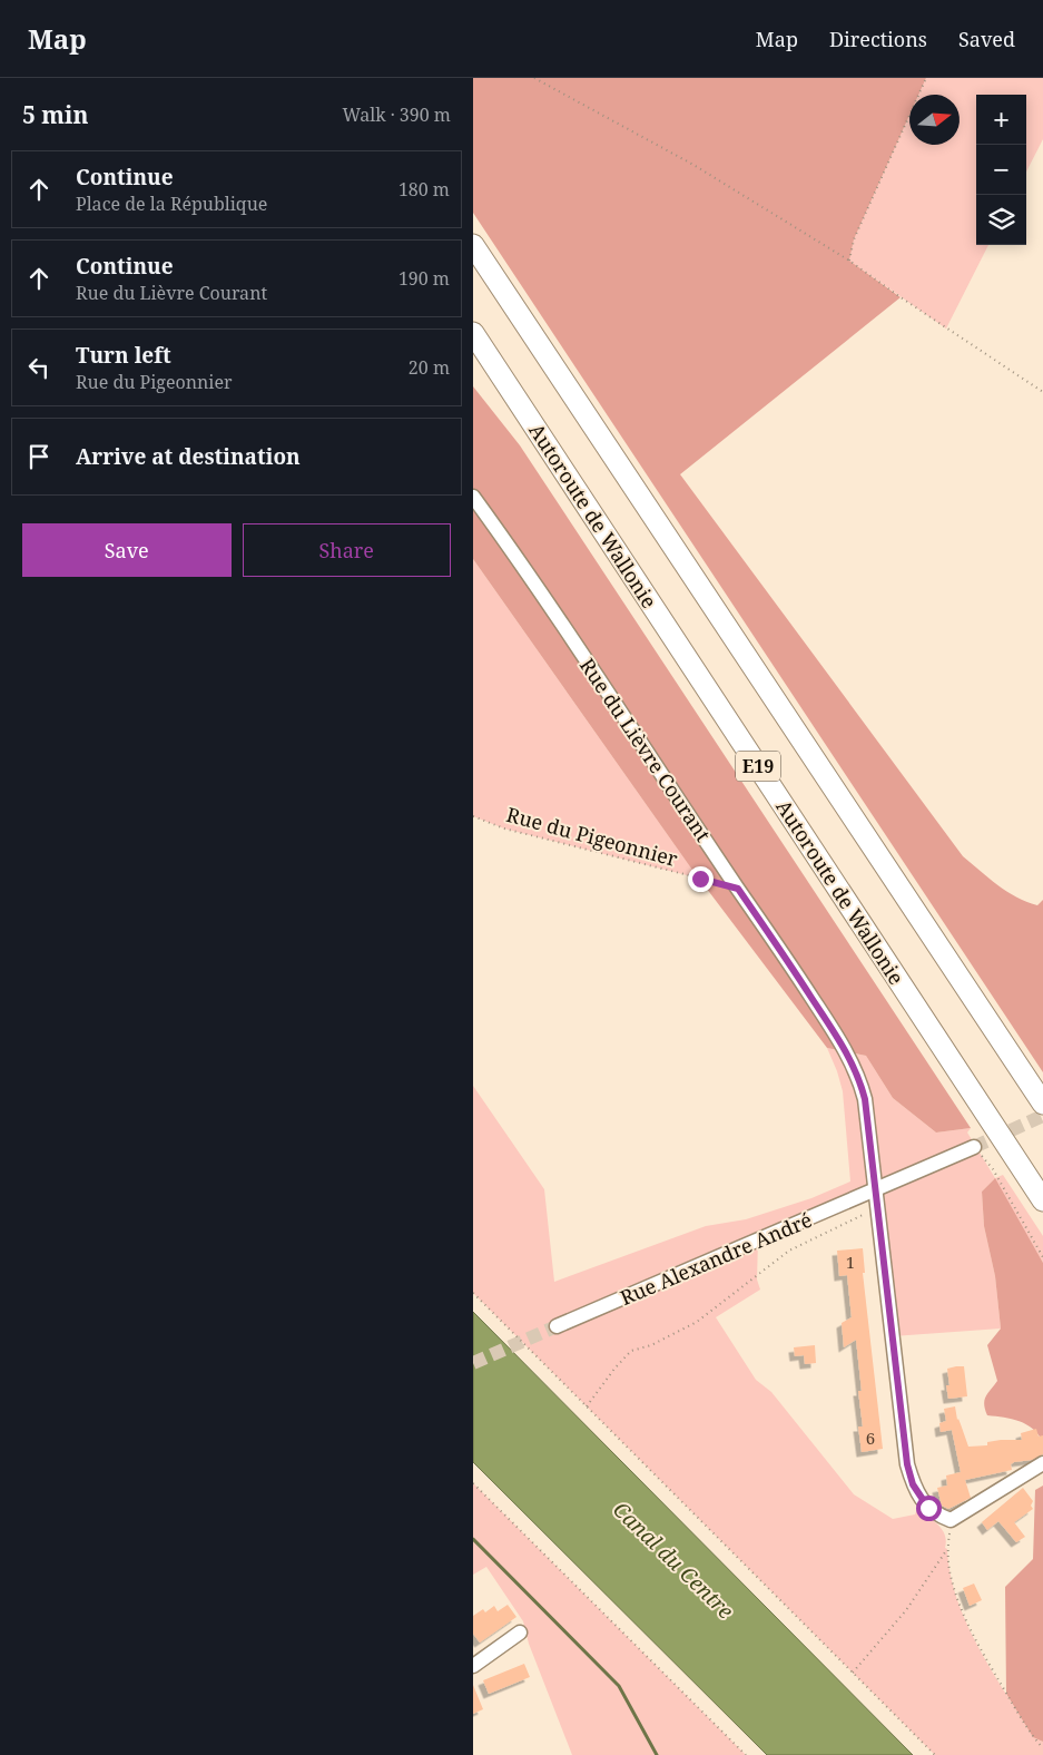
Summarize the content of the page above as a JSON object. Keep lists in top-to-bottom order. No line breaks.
{"streets":{"highway":["Autoroute de Wallonie","E19"],"street":["Rue du Lièvre Courant","Rue Alexandre André"],"path":["Rue du Pigeonnier"]},"crossings":[["Rue du Lièvre Courant","Rue du Pigeonnier"],["Rue du Lièvre Courant","Rue Alexandre André"]],"water":["Canal du Centre"],"house_numbers":["1","6"],"north":"right","page":{"header":"Map","nav":["Map","Directions","Saved"],"heading":["5 min","Walk · 390 m"],"map_buttons":["+","−"],"list":[["Continue","Place de la République","180 m"],["Continue","Rue du Lièvre Courant","190 m"],["Turn left","Rue du Pigeonnier","20 m"],"Arrive at destination"],"buttons":["Save","Share"]}}
